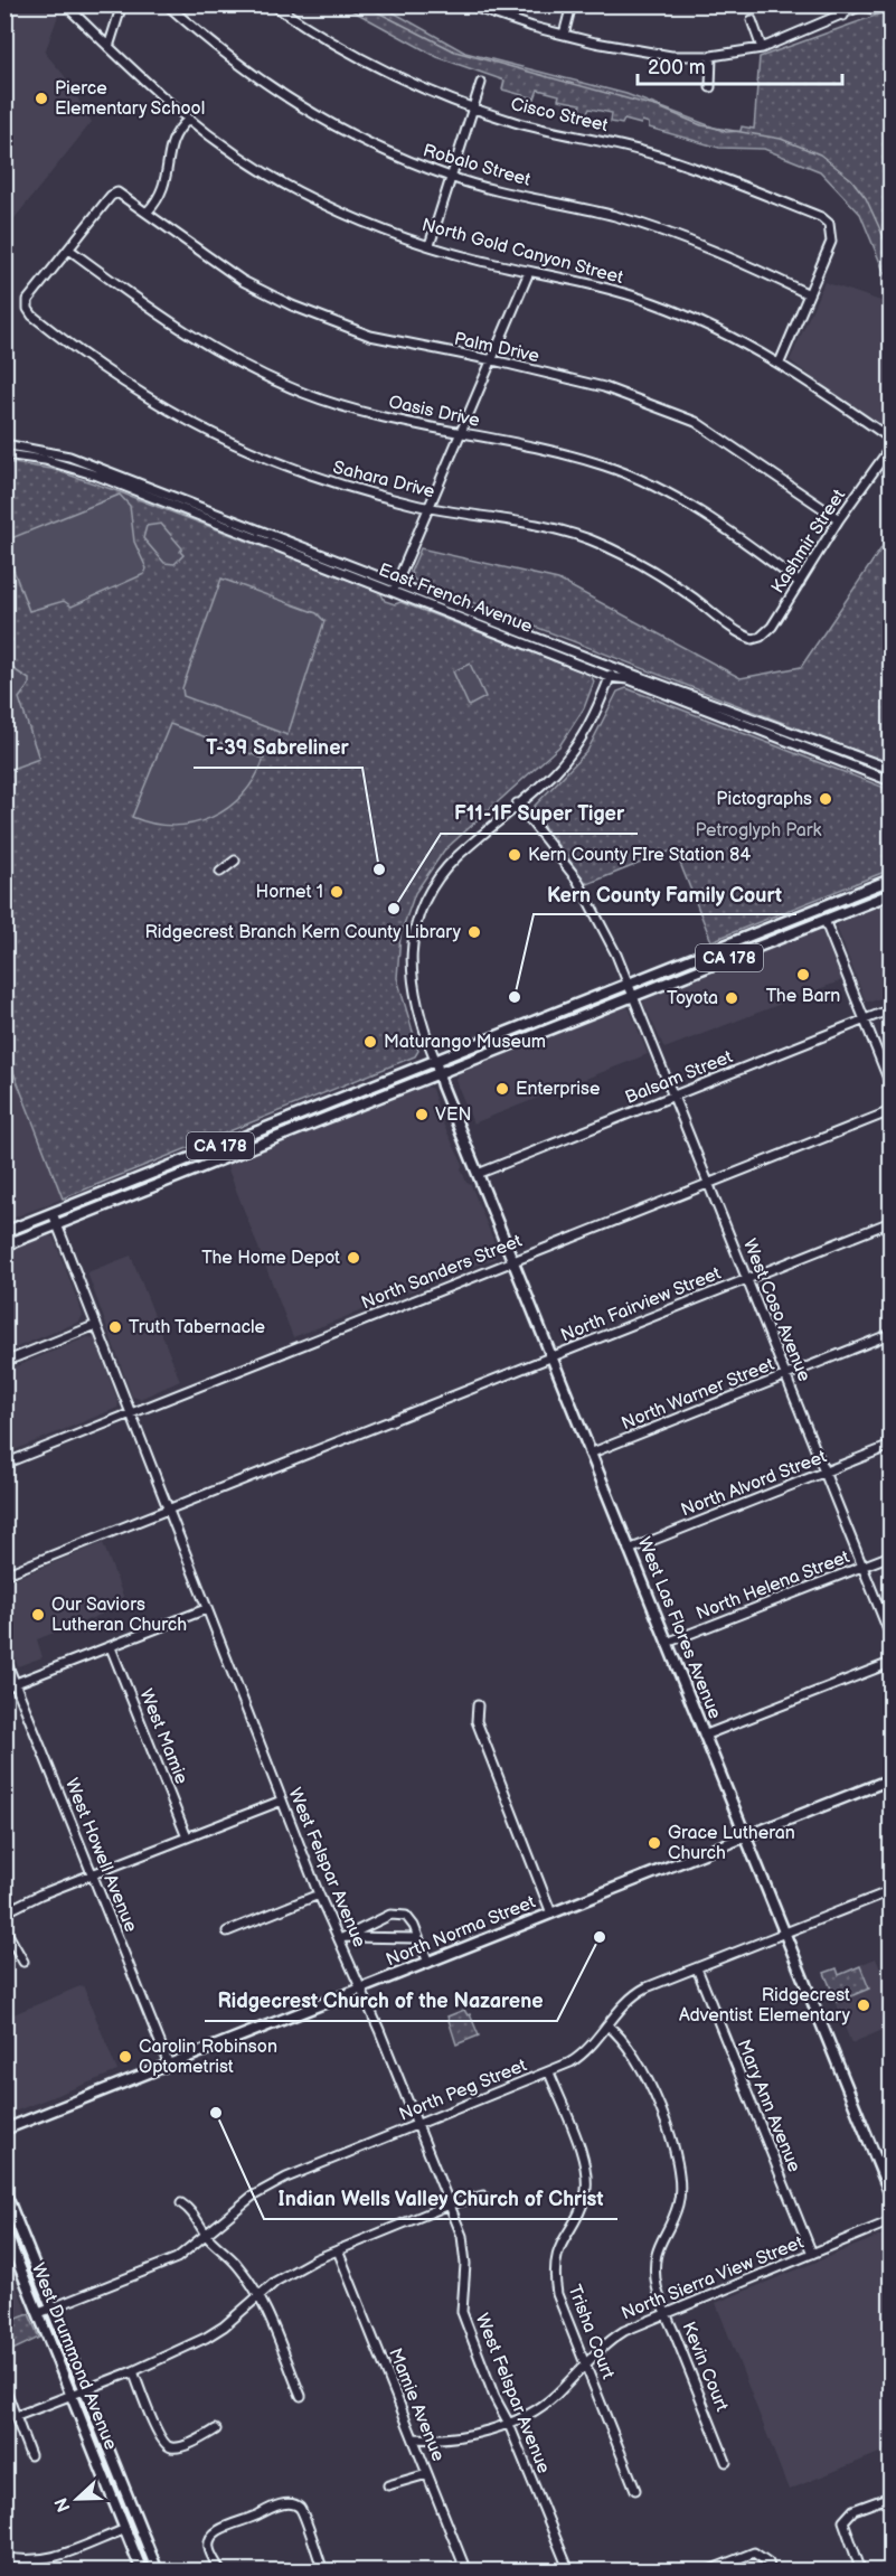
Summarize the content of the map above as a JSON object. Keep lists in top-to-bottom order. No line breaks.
{"streets":{"main road":["CA 178","West Las Flores Avenue","North Norma Street","West Drummond Avenue"],"street":["Cisco Street","Robalo Street","North Gold Canyon Street","Palm Drive","Oasis Drive","Sahara Drive","Kashmir Street","East French Avenue","Balsam Street","North Sanders Street","North Fairview Street","West Coso Avenue","North Warner Street","North Alvord Street","North Helena Street","West Mamie","West Howell Avenue","West Felspar Avenue","North Peg Street","Mary Ann Avenue","North Sierra View Street","Trisha Court","Kevin Court","Mamie Avenue"]},"crossings":[["Cisco Street","Robalo Street"],["Palm Drive","Oasis Drive"],["Palm Drive","Sahara Drive"],["Palm Drive","Kashmir Street"],["Oasis Drive","Sahara Drive"],["Oasis Drive","Kashmir Street"],["Sahara Drive","Kashmir Street"],["CA 178","West Coso Avenue"],["CA 178","West Las Flores Avenue"],["CA 178","West Felspar Avenue"],["Balsam Street","West Coso Avenue"],["Balsam Street","West Las Flores Avenue"],["North Sanders Street","West Coso Avenue"],["North Sanders Street","West Las Flores Avenue"],["North Sanders Street","West Felspar Avenue"],["North Fairview Street","West Coso Avenue"],["North Fairview Street","West Las Flores Avenue"],["North Fairview Street","West Felspar Avenue"],["West Coso Avenue","North Warner Street"],["West Coso Avenue","North Alvord Street"],["West Coso Avenue","North Helena Street"],["North Warner Street","West Las Flores Avenue"],["North Alvord Street","West Las Flores Avenue"],["North Helena Street","West Las Flores Avenue"],["West Las Flores Avenue","North Norma Street"],["West Las Flores Avenue","North Peg Street"],["West Howell Avenue","North Norma Street"],["West Felspar Avenue","North Norma Street"],["West Felspar Avenue","North Peg Street"],["West Felspar Avenue","North Sierra View Street"],["North Peg Street","Mary Ann Avenue"],["North Peg Street","Trisha Court"],["North Peg Street","West Drummond Avenue"],["North Peg Street","Kevin Court"],["Mary Ann Avenue","North Sierra View Street"],["North Sierra View Street","Trisha Court"],["North Sierra View Street","Kevin Court"],["North Sierra View Street","Mamie Avenue"]],"parks":["Petroglyph Park"],"places":["Pierce Elementary School","Pictographs","Kern County FIre Station 84","T-39 Sabreliner","Hornet 1","F11-1F Super Tiger","Ridgecrest Branch Kern County Library","The Barn","Kern County Family Court","Toyota","Maturango Museum","Enterprise","VEN","The Home Depot","Truth Tabernacle","Our Saviors Lutheran Church","Grace Lutheran Church","Ridgecrest Church of the Nazarene","Ridgecrest Adventist Elementary","Carolin Robinson Optometrist","Indian Wells Valley Church of Christ"],"scale_bar":"200 m","north":"left"}
